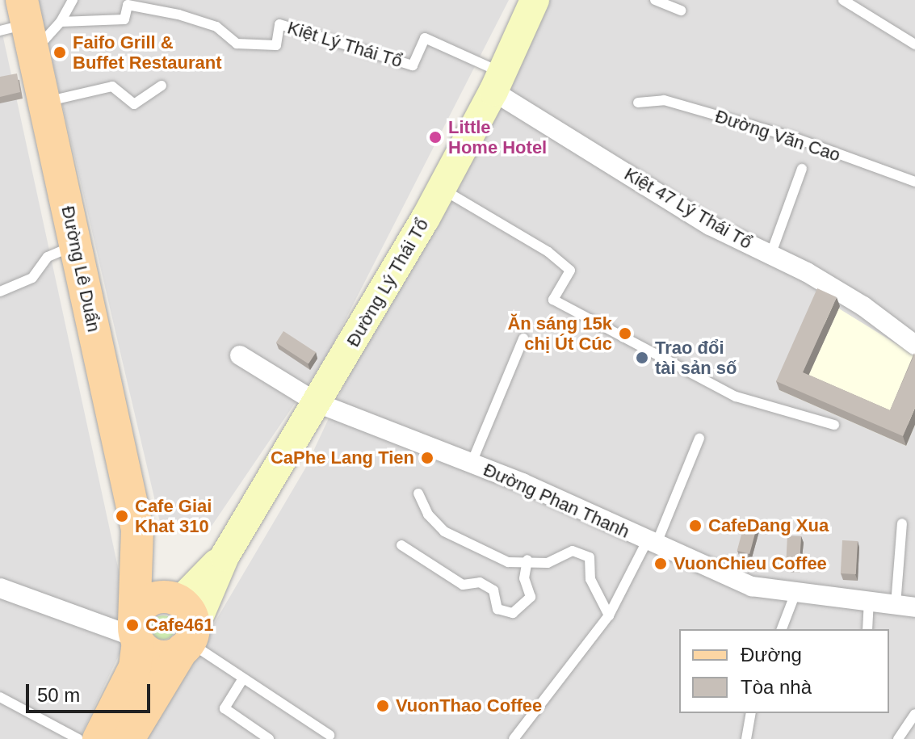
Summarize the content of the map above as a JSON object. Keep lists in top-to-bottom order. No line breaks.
{"streets":{"main road":["Đường Lê Duẩn"],"street":["Kiệt 47 Lý Thái Tổ","Đường Lý Thái Tổ","Đường Phan Thanh"],"lane":["Kiệt Lý Thái Tổ","Đường Văn Cao"]},"crossings":[["Kiệt Lý Thái Tổ","Kiệt 47 Lý Thái Tổ"],["Kiệt Lý Thái Tổ","Đường Lý Thái Tổ"],["Kiệt 47 Lý Thái Tổ","Đường Lý Thái Tổ"],["Đường Lê Duẩn","Đường Lý Thái Tổ"],["Đường Lý Thái Tổ","Đường Phan Thanh"]],"places":["Faifo Grill & Buffet Restaurant","Little Home Hotel","Ăn sáng 15k chị Út Cúc","Trao đổi tài sản số","CaPhe Lang Tien","Cafe Giai Khat 310","CafeDang Xua","VuonChieu Coffee","Cafe461","VuonThao Coffee"],"legend":["Đường","Tòa nhà"],"scale_bar":"50 m"}
